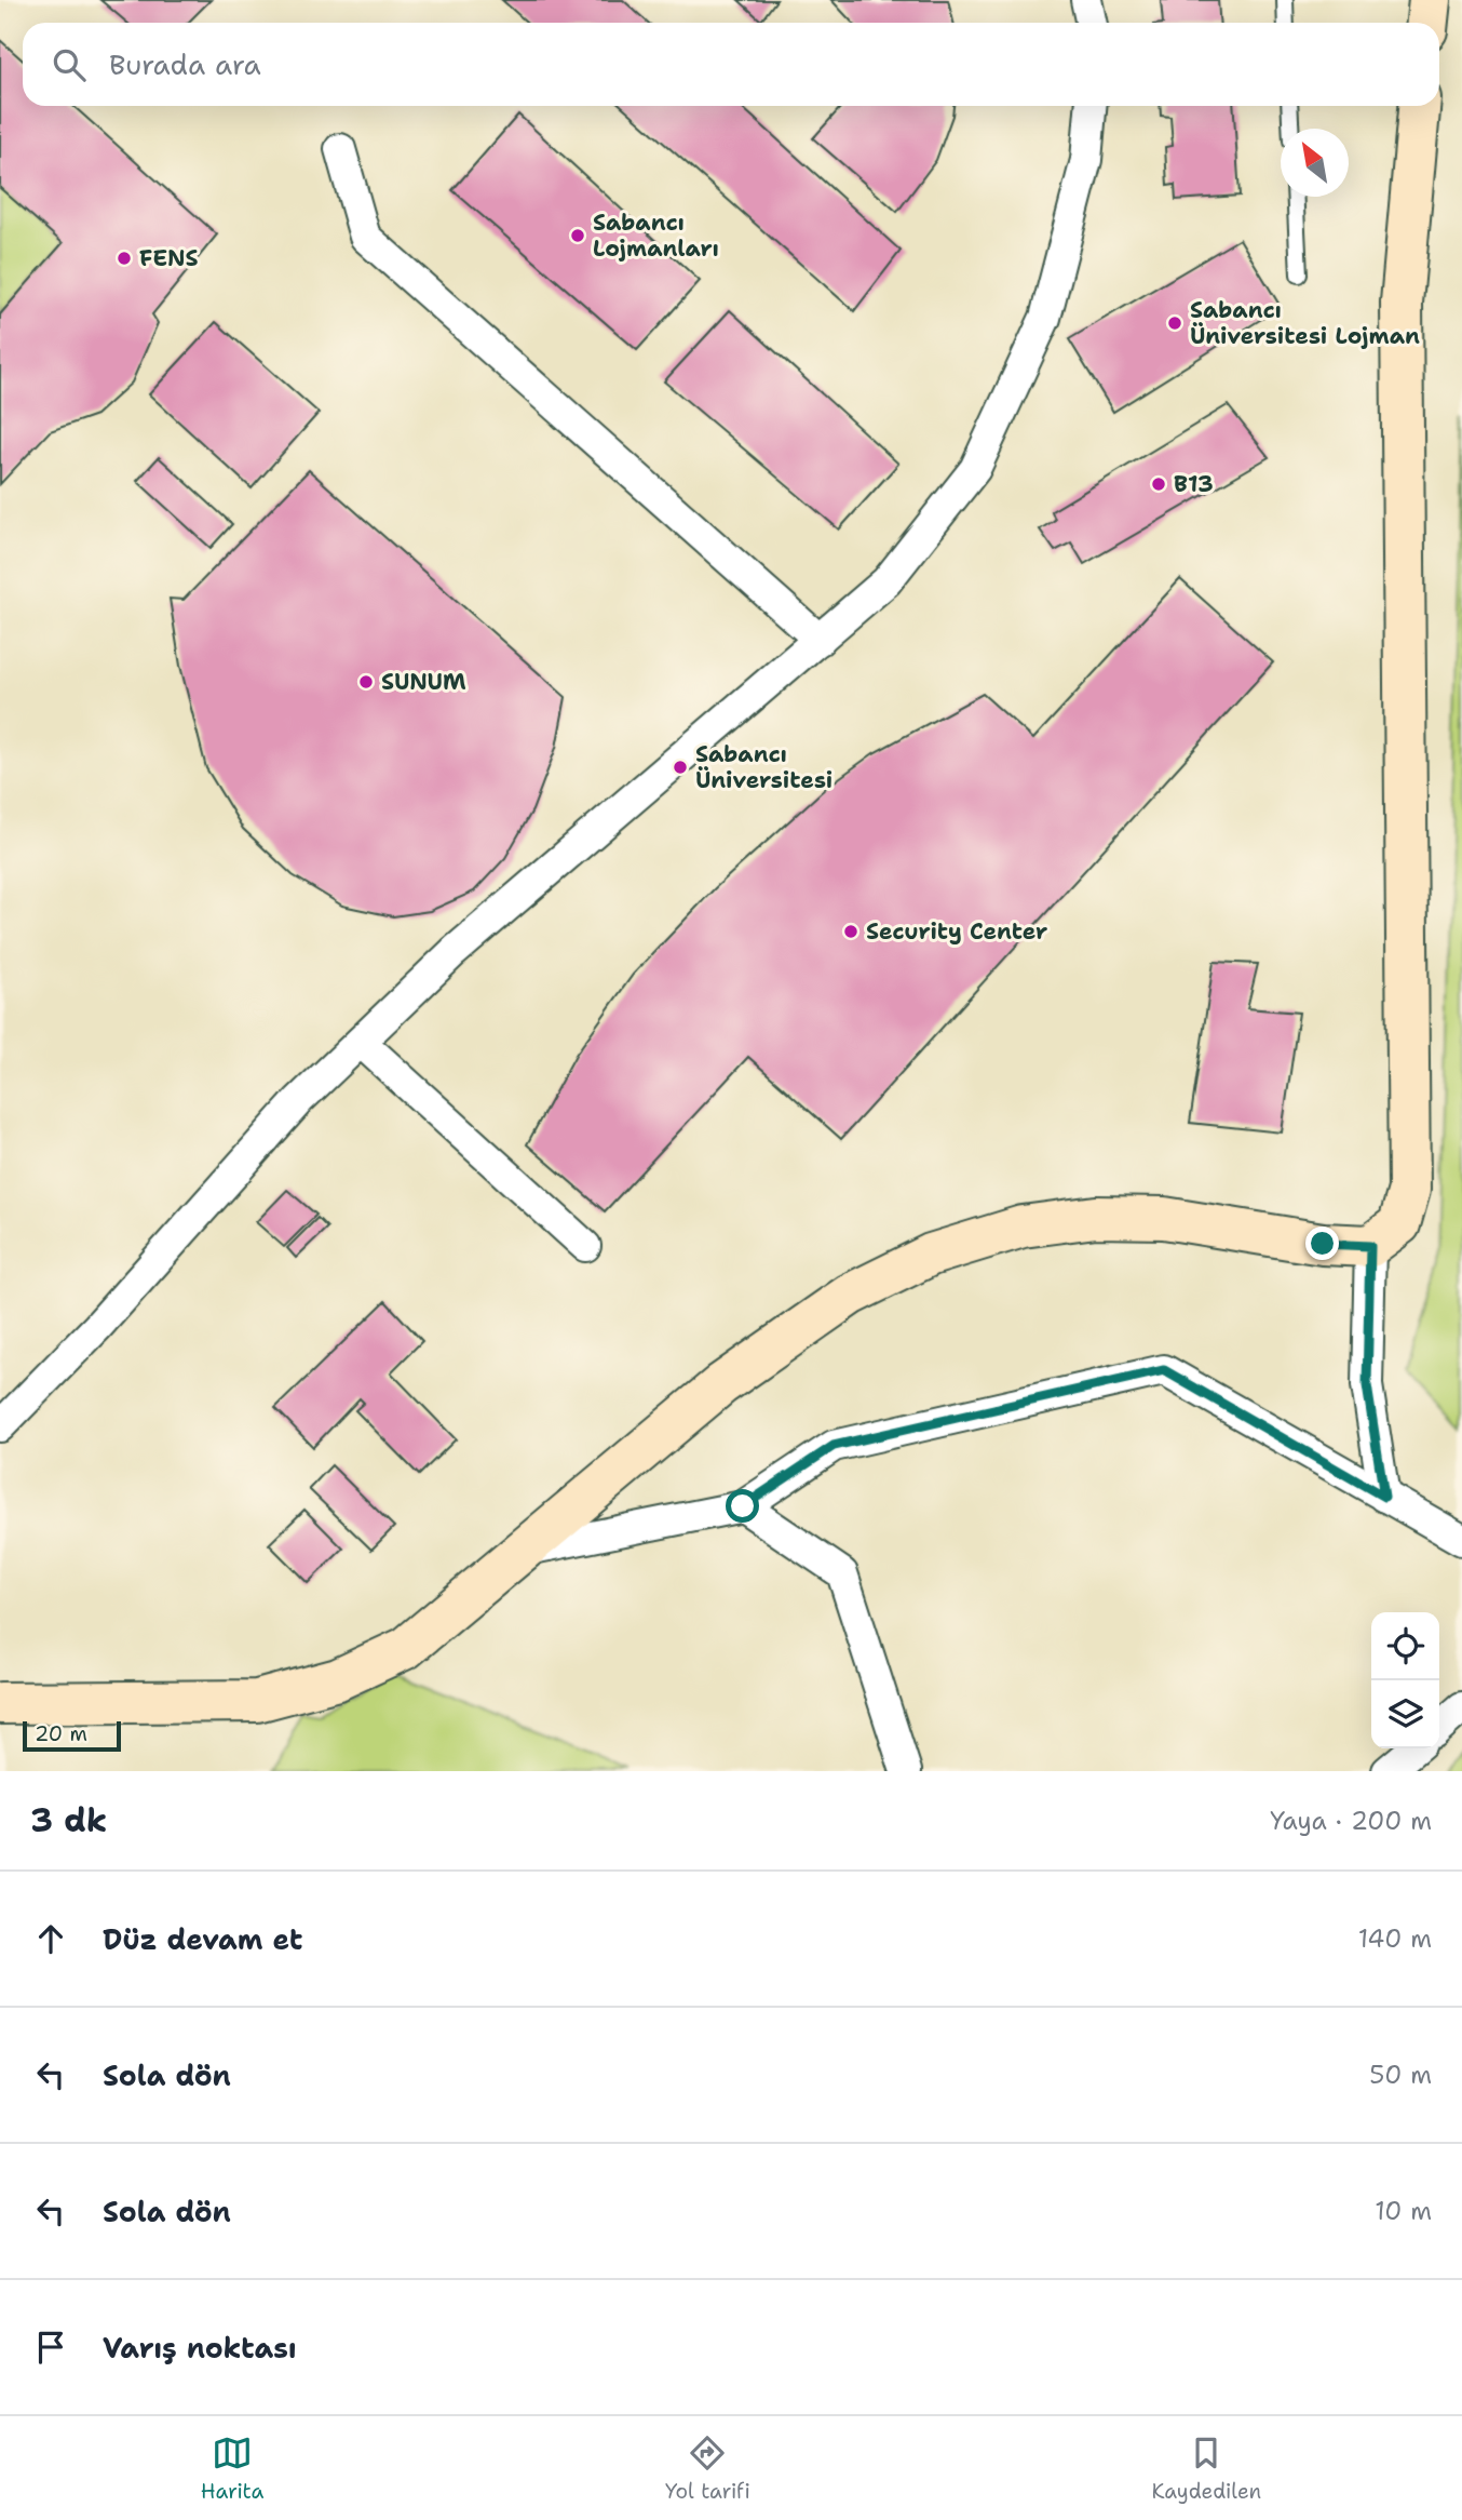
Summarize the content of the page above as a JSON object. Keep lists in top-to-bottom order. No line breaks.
{"places":["Sabancı Lojmanları","FENS","Sabancı Üniversitesi Lojman","B13","SUNUM","Sabancı Üniversitesi","Security Center"],"scale_bar":"20 m","north":"top left","page":{"search":"Burada ara","scale":"20 m","heading":["3 dk","Yaya · 200 m"],"list":[["Düz devam et","140 m"],["Sola dön","50 m"],["Sola dön","10 m"],"Varış noktası"],"nav":["Harita","Yol tarifi","Kaydedilen"]}}
